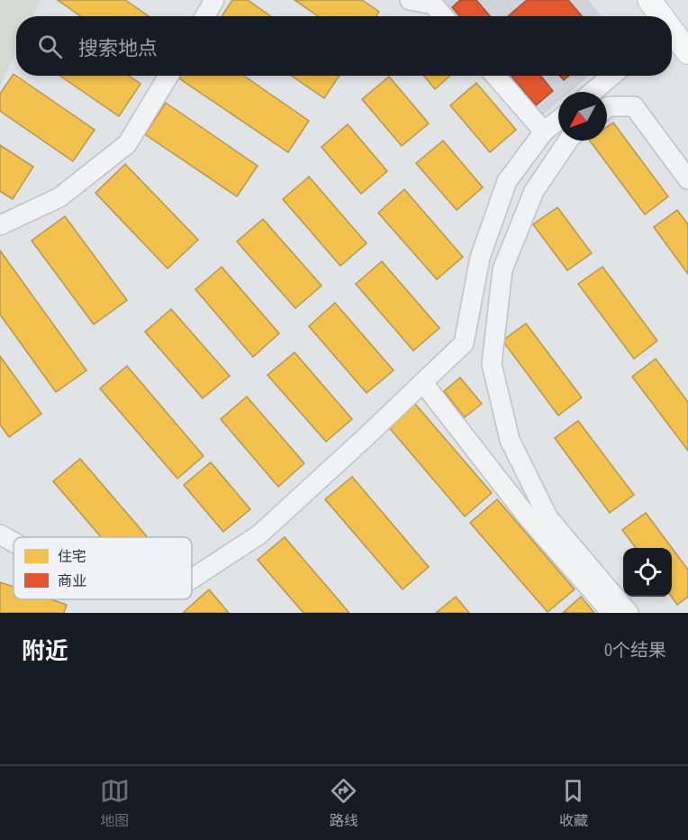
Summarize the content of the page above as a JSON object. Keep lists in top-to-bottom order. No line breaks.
{"legend":["住宅","商业"],"north":"bottom left","page":{"search":"搜索地点","heading":["附近","0个结果"],"nav":["地图","路线","收藏"]}}
